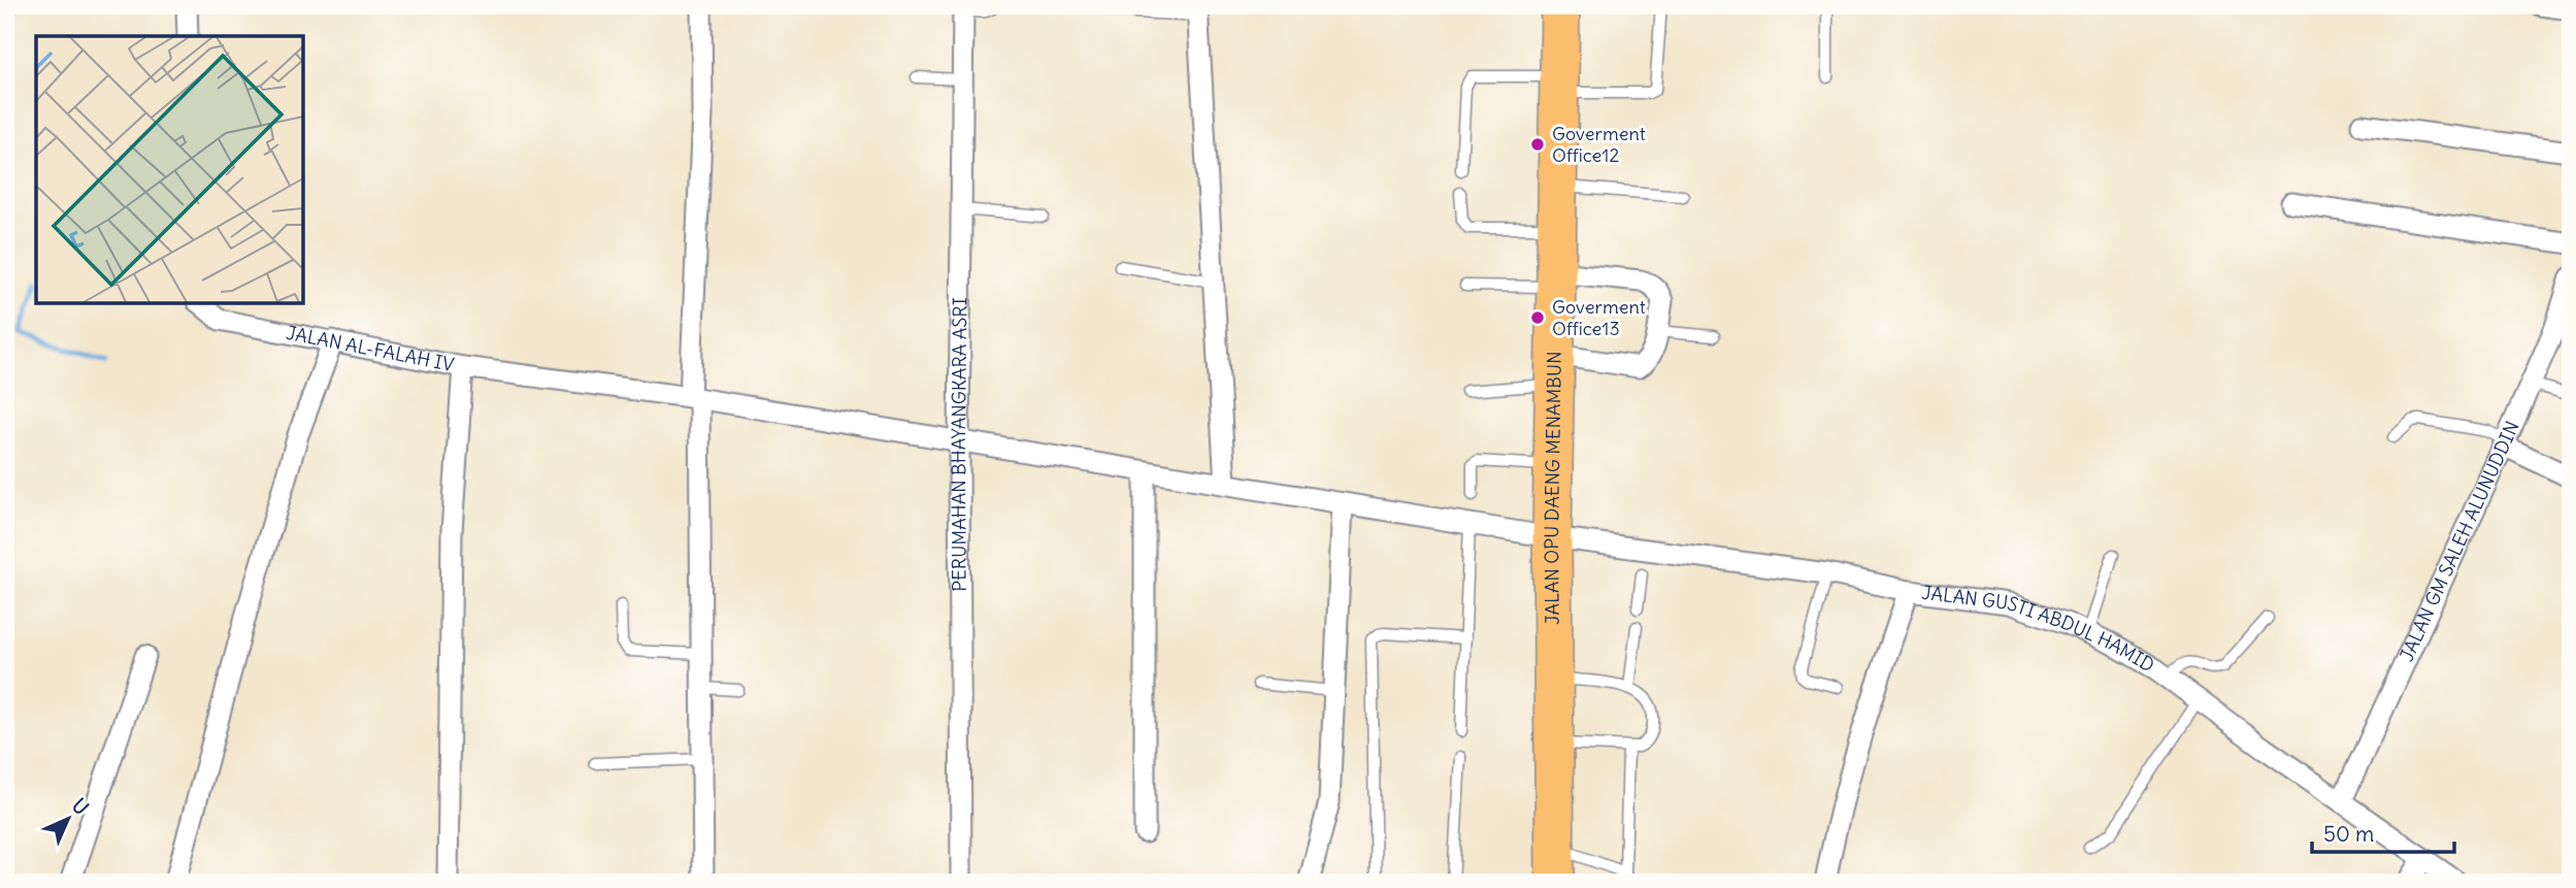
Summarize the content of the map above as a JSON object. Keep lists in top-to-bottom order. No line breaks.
{"streets":{"highway":["JALAN OPU DAENG MENAMBUN"],"street":["JALAN AL-FALAH IV","PERUMAHAN BHAYANGKARA ASRI","JALAN GM SALEH ALUNUDDIN","JALAN GUSTI ABDUL HAMID"]},"crossings":[["JALAN AL-FALAH IV","PERUMAHAN BHAYANGKARA ASRI"],["JALAN AL-FALAH IV","JALAN GUSTI ABDUL HAMID"],["PERUMAHAN BHAYANGKARA ASRI","JALAN GUSTI ABDUL HAMID"],["JALAN OPU DAENG MENAMBUN","JALAN GUSTI ABDUL HAMID"],["JALAN GM SALEH ALUNUDDIN","JALAN GUSTI ABDUL HAMID"]],"places":["Goverment Office12","Goverment Office13"],"scale_bar":"50 m","north":"top right"}
